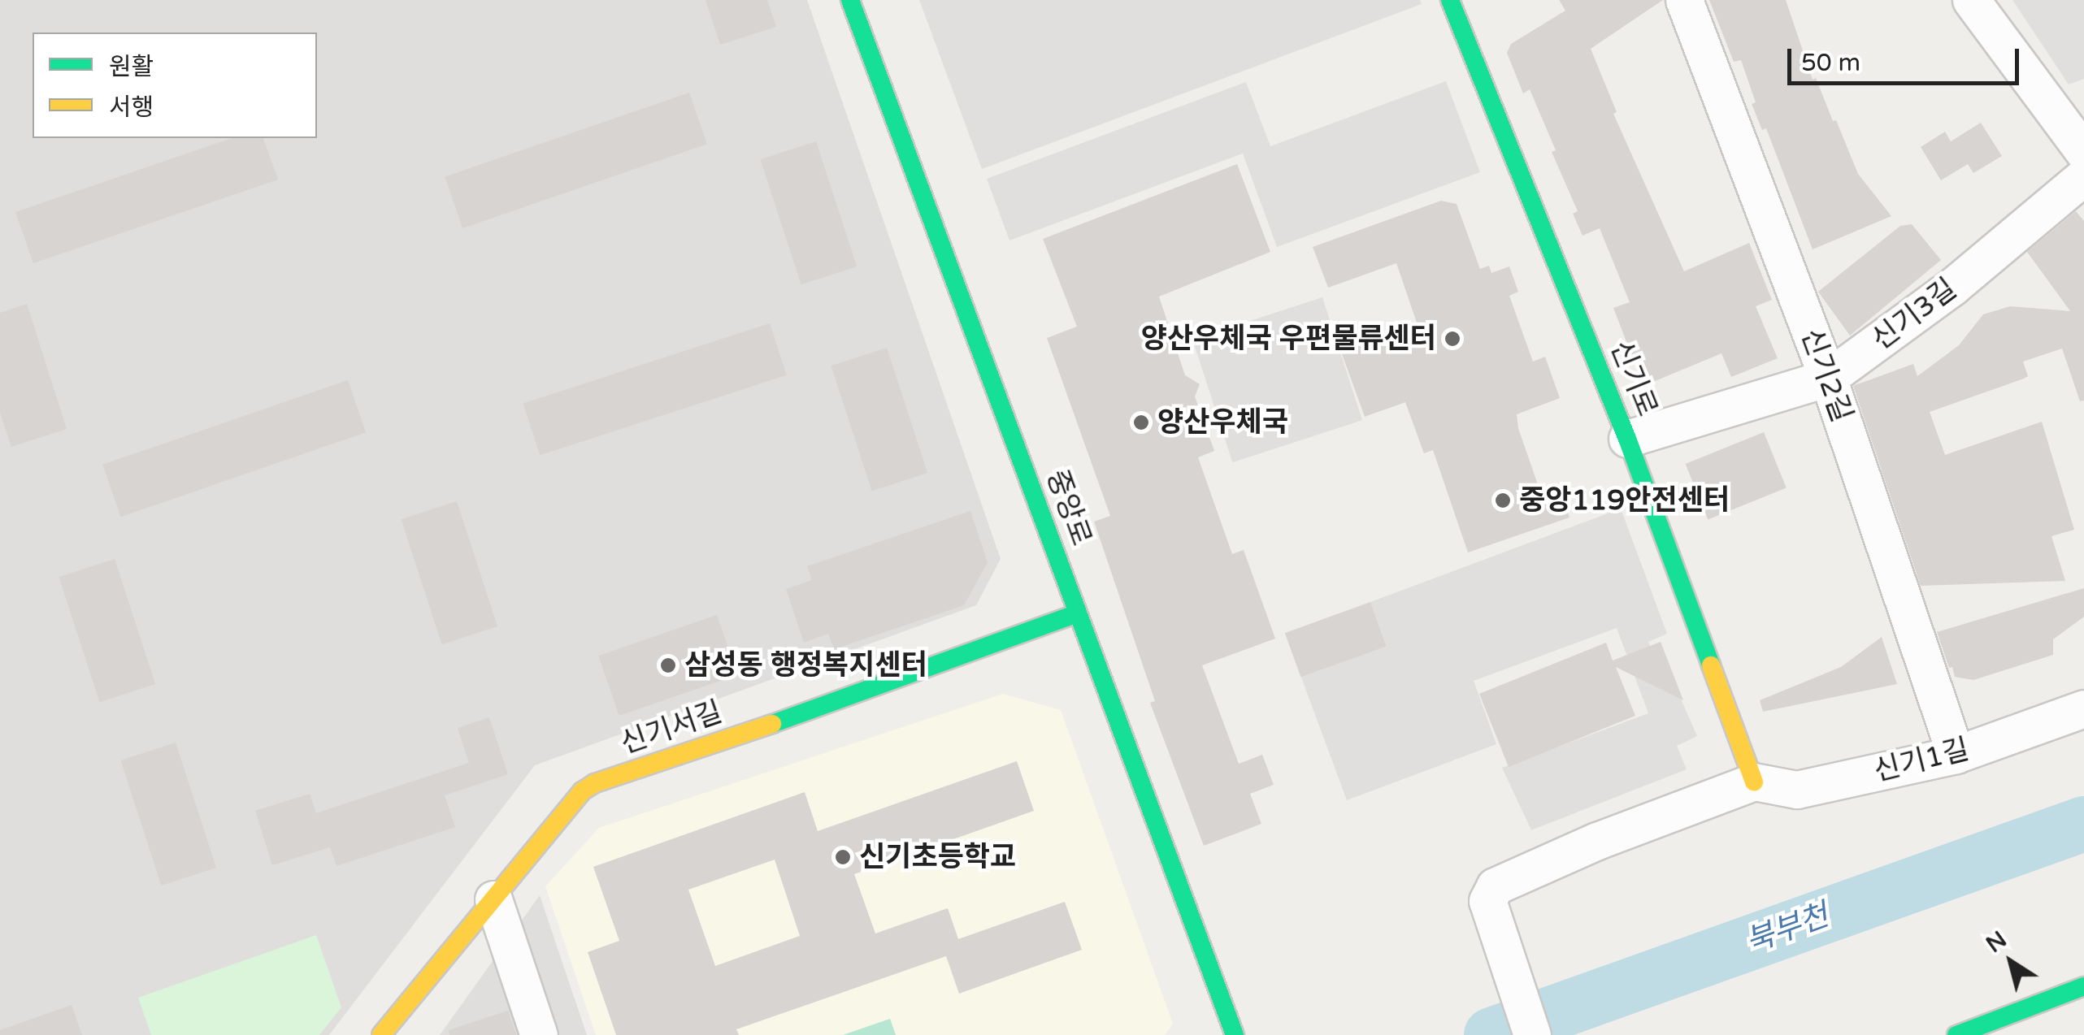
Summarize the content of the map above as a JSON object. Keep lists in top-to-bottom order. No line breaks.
{"streets":{"street":["신기3길","신기2길","신기로","중앙로","신기서길","신기1길"]},"crossings":[["신기3길","신기2길"],["신기3길","신기로"],["신기2길","신기1길"],["신기로","신기1길"],["중앙로","신기서길"]],"water":["북부천"],"places":["양산우체국 우편물류센터","양산우체국","중앙119안전센터","삼성동 행정복지센터","신기초등학교"],"legend":["원활","서행"],"scale_bar":"50 m","north":"top left"}
